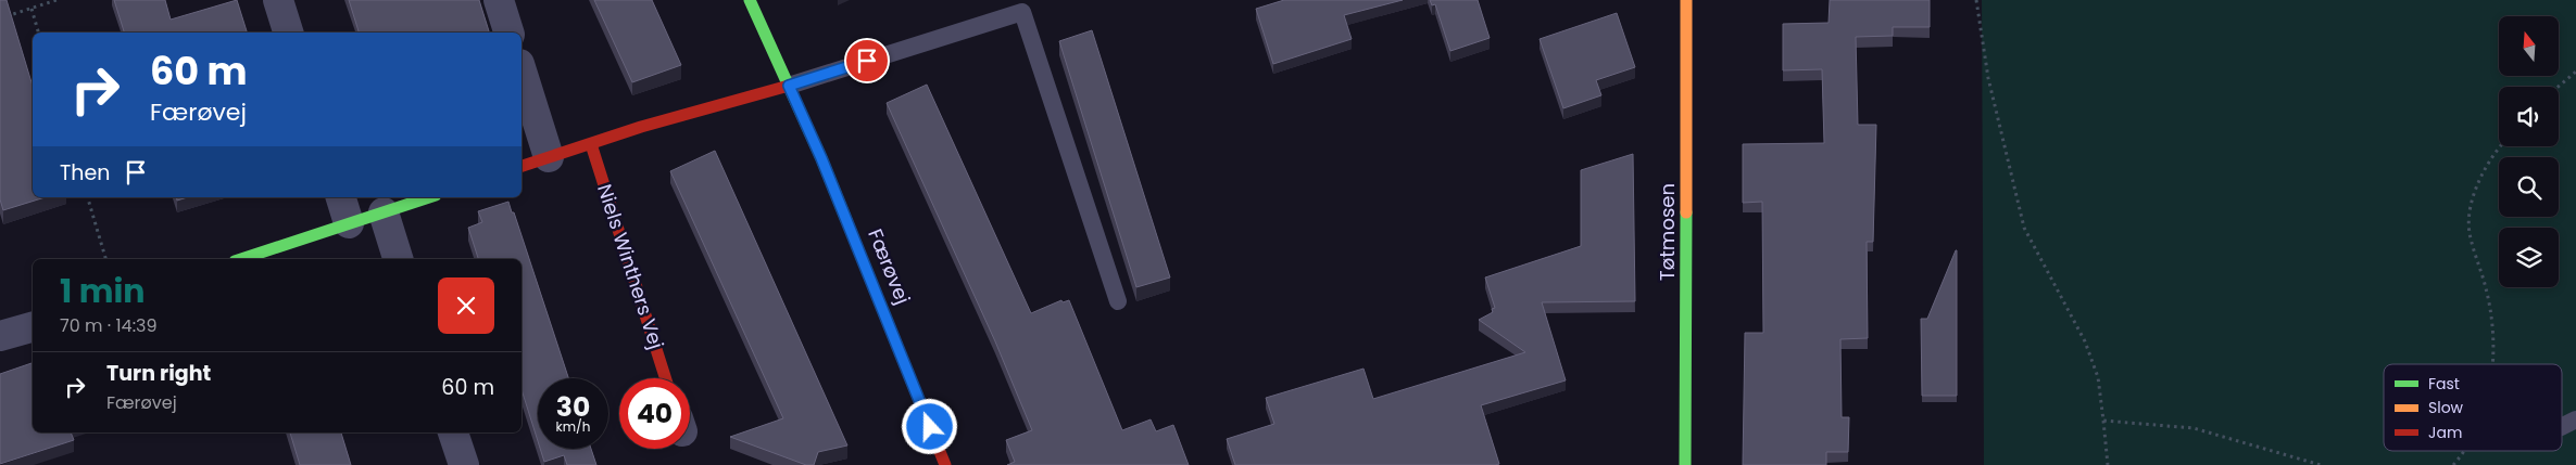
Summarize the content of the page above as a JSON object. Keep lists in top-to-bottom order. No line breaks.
{"streets":{"street":["Tøtmosen","Niels Winthers Vej","Færøvej"]},"legend":["Fast","Slow","Jam"],"north":"top","page":{"turn":["60 m","Færøvej"],"then":"Then","heading":["1 min","70 m · 14:39"],"list":[{"name":"Turn right","note":"Færøvej","value":"60 m"}],"speed":"30 km/h","limit":"40"}}
